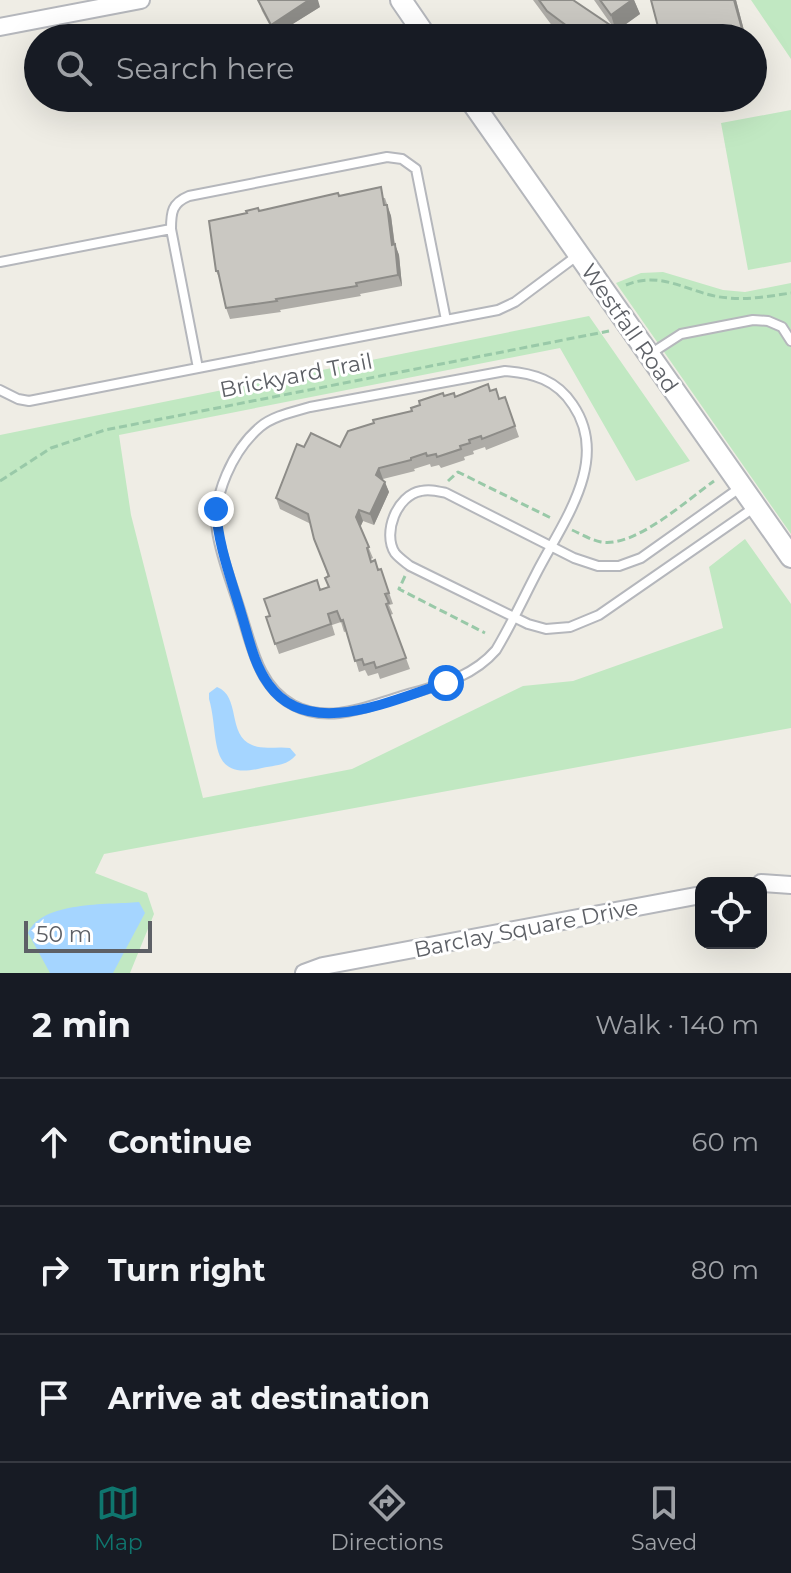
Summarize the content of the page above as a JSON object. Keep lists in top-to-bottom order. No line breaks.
{"streets":{"street":["Westfall Road","Barclay Square Drive"],"path":["Brickyard Trail"]},"scale_bar":"50 m","page":{"search":"Search here","scale":"50 m","heading":["2 min","Walk · 140 m"],"list":[["Continue","60 m"],["Turn right","80 m"],"Arrive at destination"],"nav":["Map","Directions","Saved"]}}
